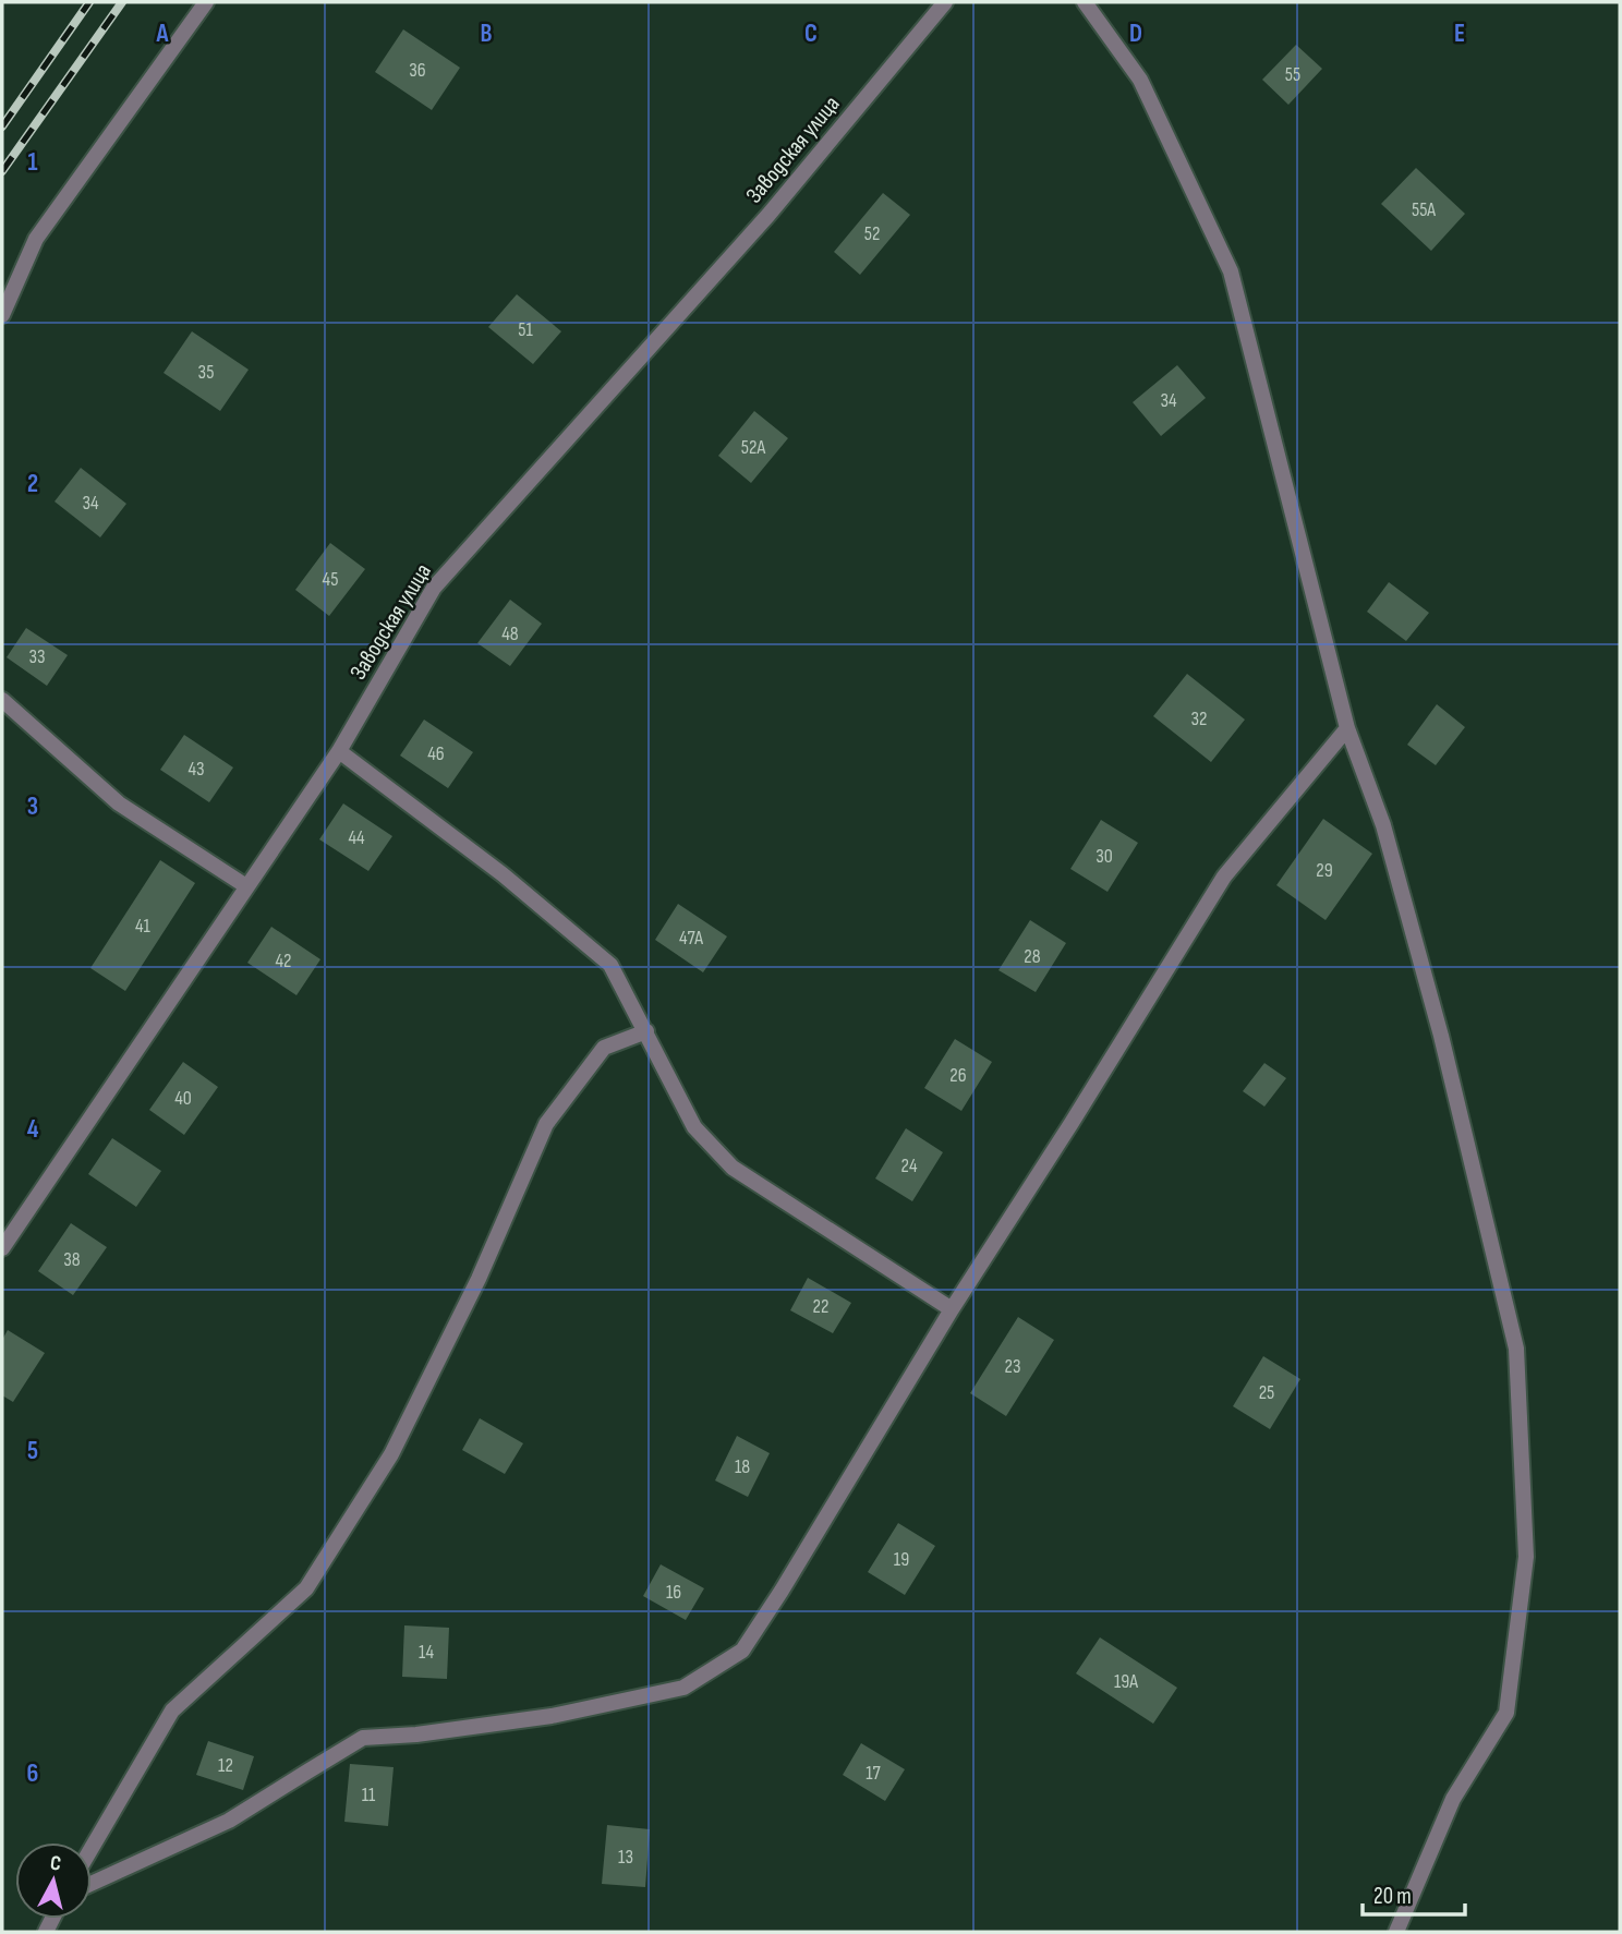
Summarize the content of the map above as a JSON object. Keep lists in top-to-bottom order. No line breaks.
{"streets":{"street":["Заводская улица"]},"house_numbers":["36","55","55А","52","51","35","34","52А","34","45","48","33","32","46","43","44","30","29","41","47А","28","42","26","40","24","38","22","23","25","18","19","16","14","19А","12","17","11","13"],"scale_bar":"20 m","north":"top","grid":{"columns":["A","B","C","D","E"],"rows":["1","2","3","4","5","6"]}}
